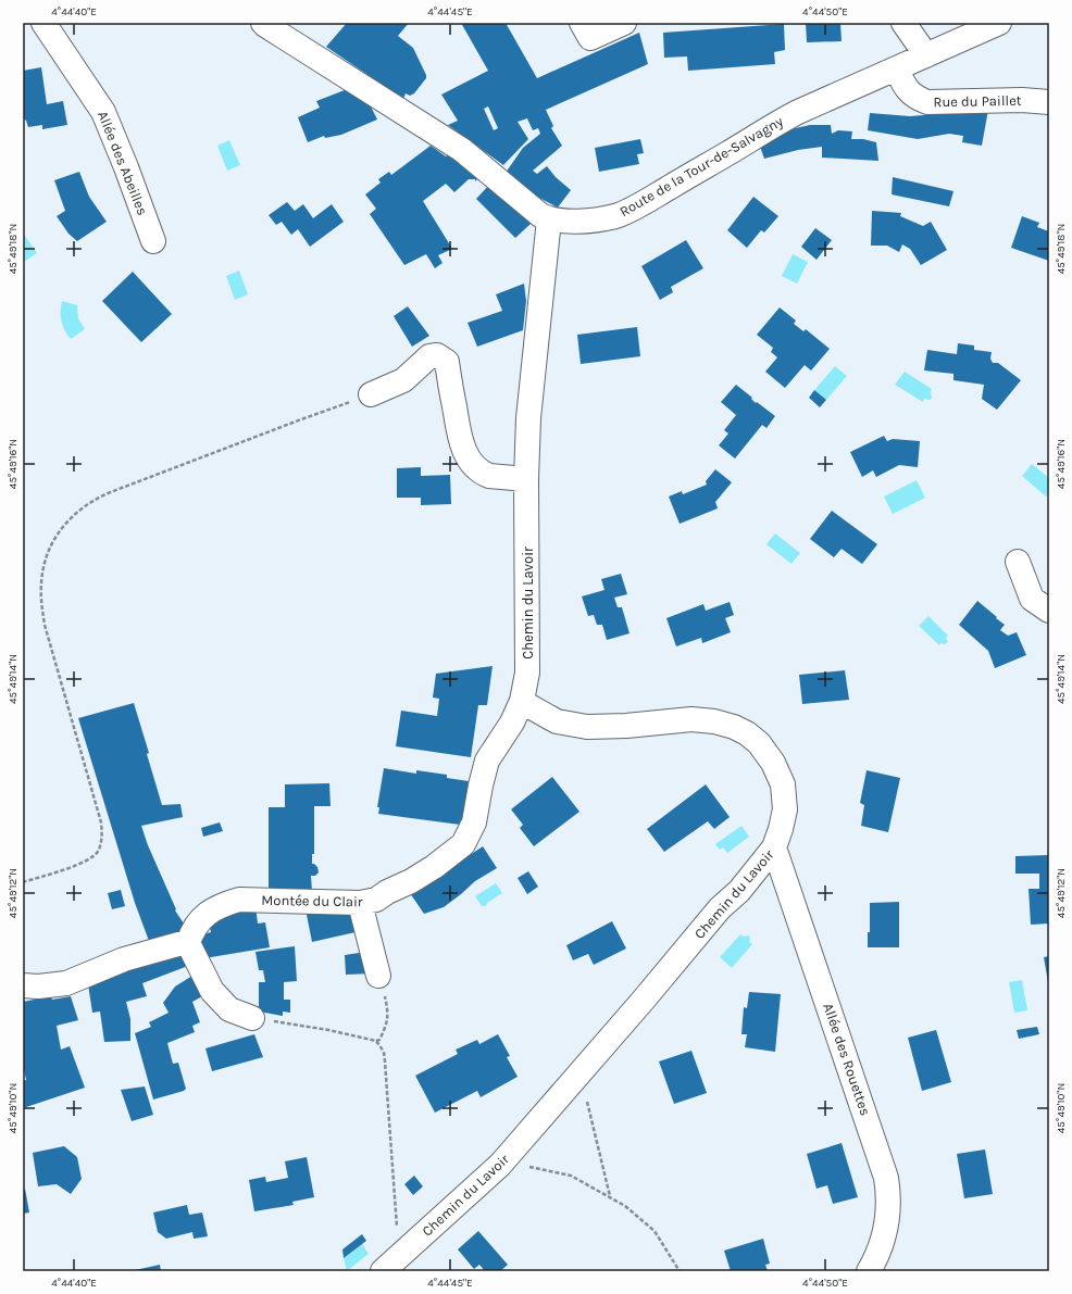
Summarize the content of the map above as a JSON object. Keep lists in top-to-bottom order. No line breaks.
{"streets":{"street":["Rue du Paillet","Allée des Abeilles","Route de la Tour-de-Salvagny","Chemin du Lavoir","Montée du Clair","Allée des Rouettes"]},"crossings":[["Rue du Paillet","Route de la Tour-de-Salvagny"],["Route de la Tour-de-Salvagny","Chemin du Lavoir"],["Chemin du Lavoir","Montée du Clair"],["Chemin du Lavoir","Allée des Rouettes"]],"coordinates":["4°44'40\"E","4°44'45\"E","4°44'50\"E","45°49'18\"N","45°49'16\"N","45°49'14\"N","45°49'12\"N","45°49'10\"N"]}
